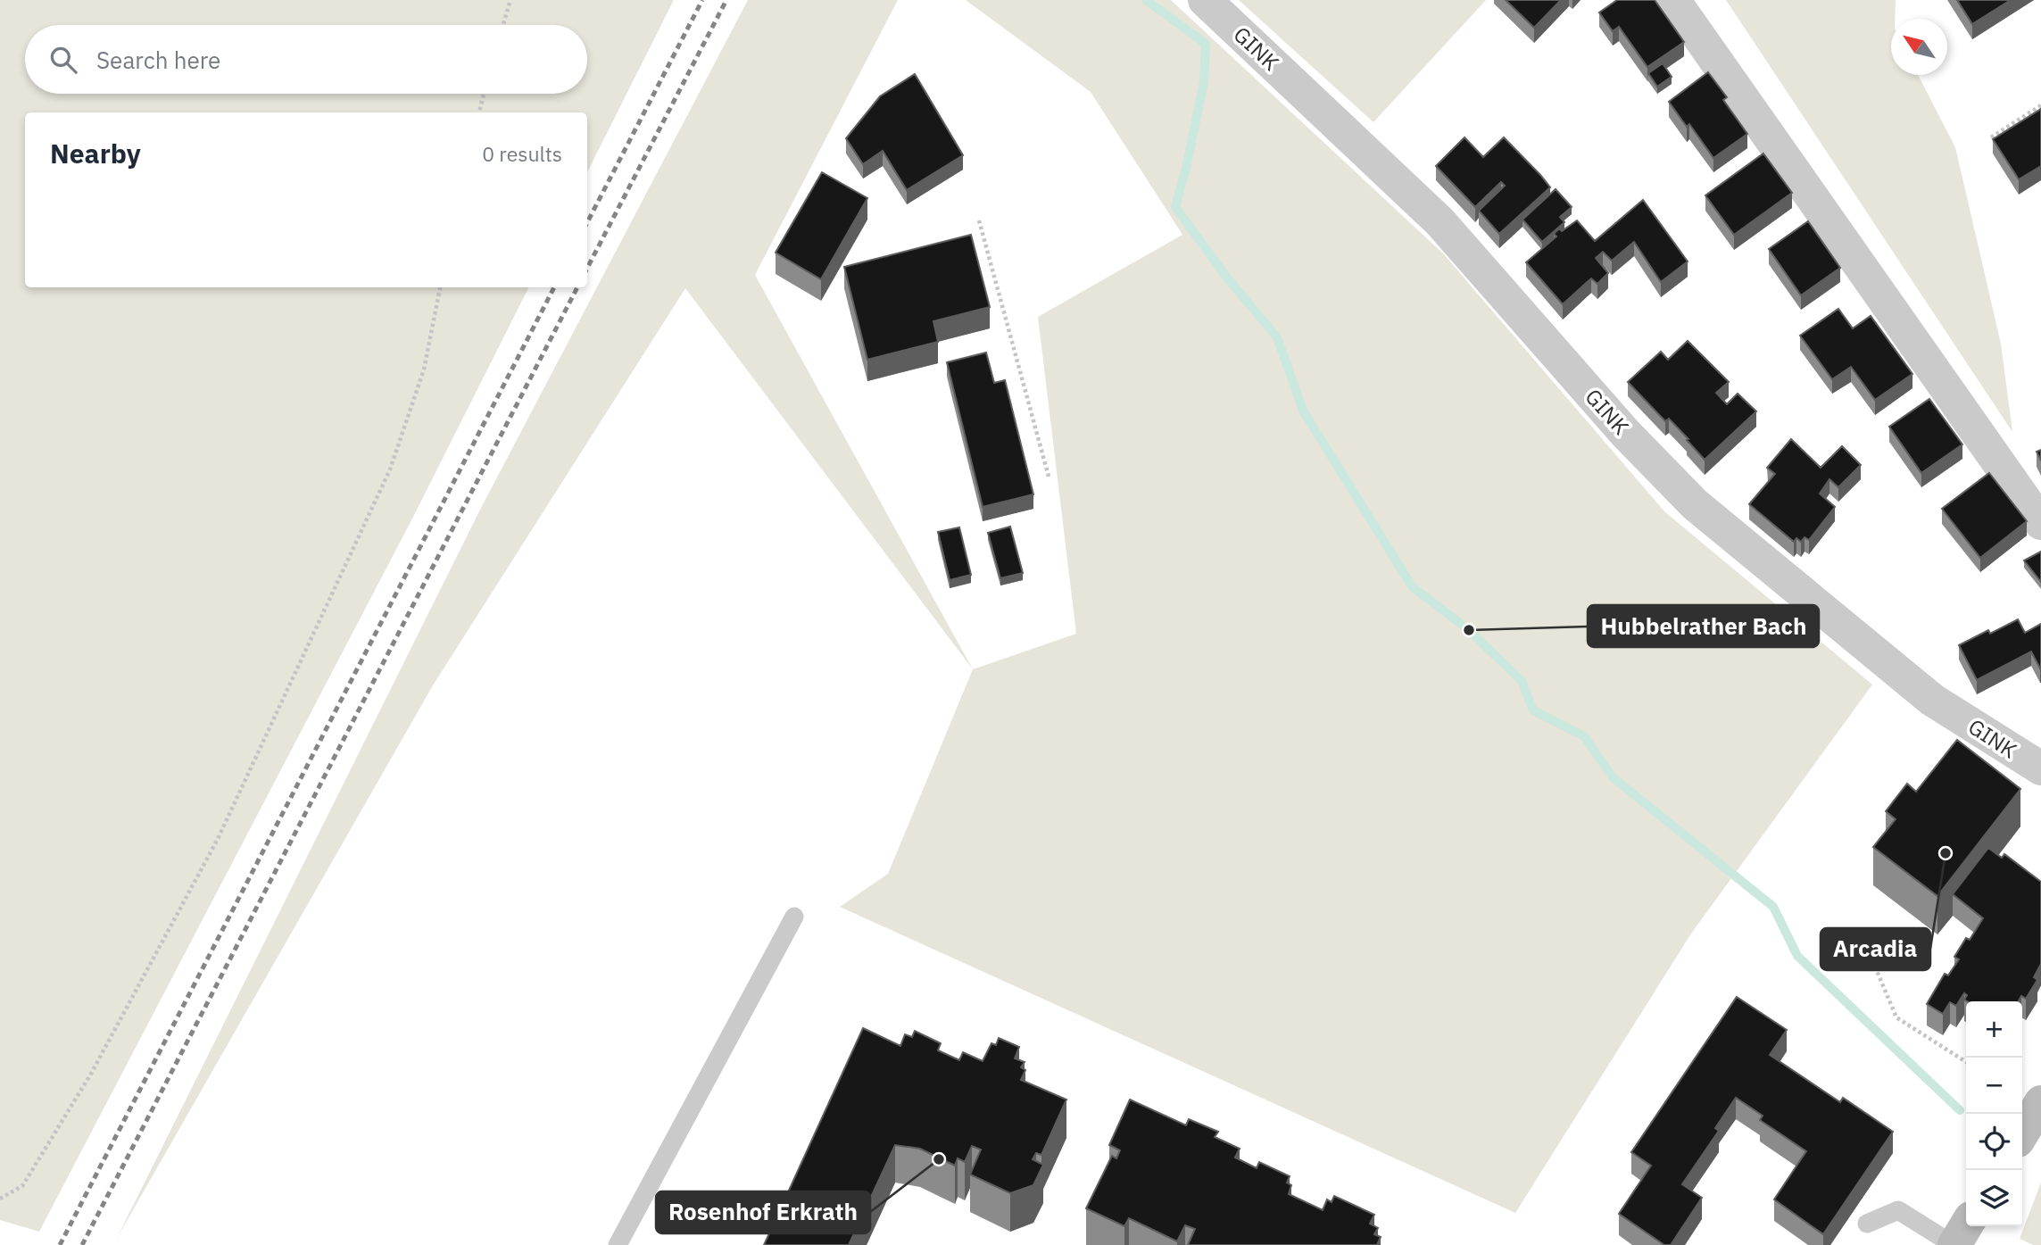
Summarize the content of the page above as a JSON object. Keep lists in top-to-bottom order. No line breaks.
{"streets":{"street":["GINK"]},"places":["Hubbelrather Bach","Arcadia","Rosenhof Erkrath"],"north":"top left","page":{"search":"Search here","heading":["Nearby","0 results"],"map_buttons":["+","−"]}}
